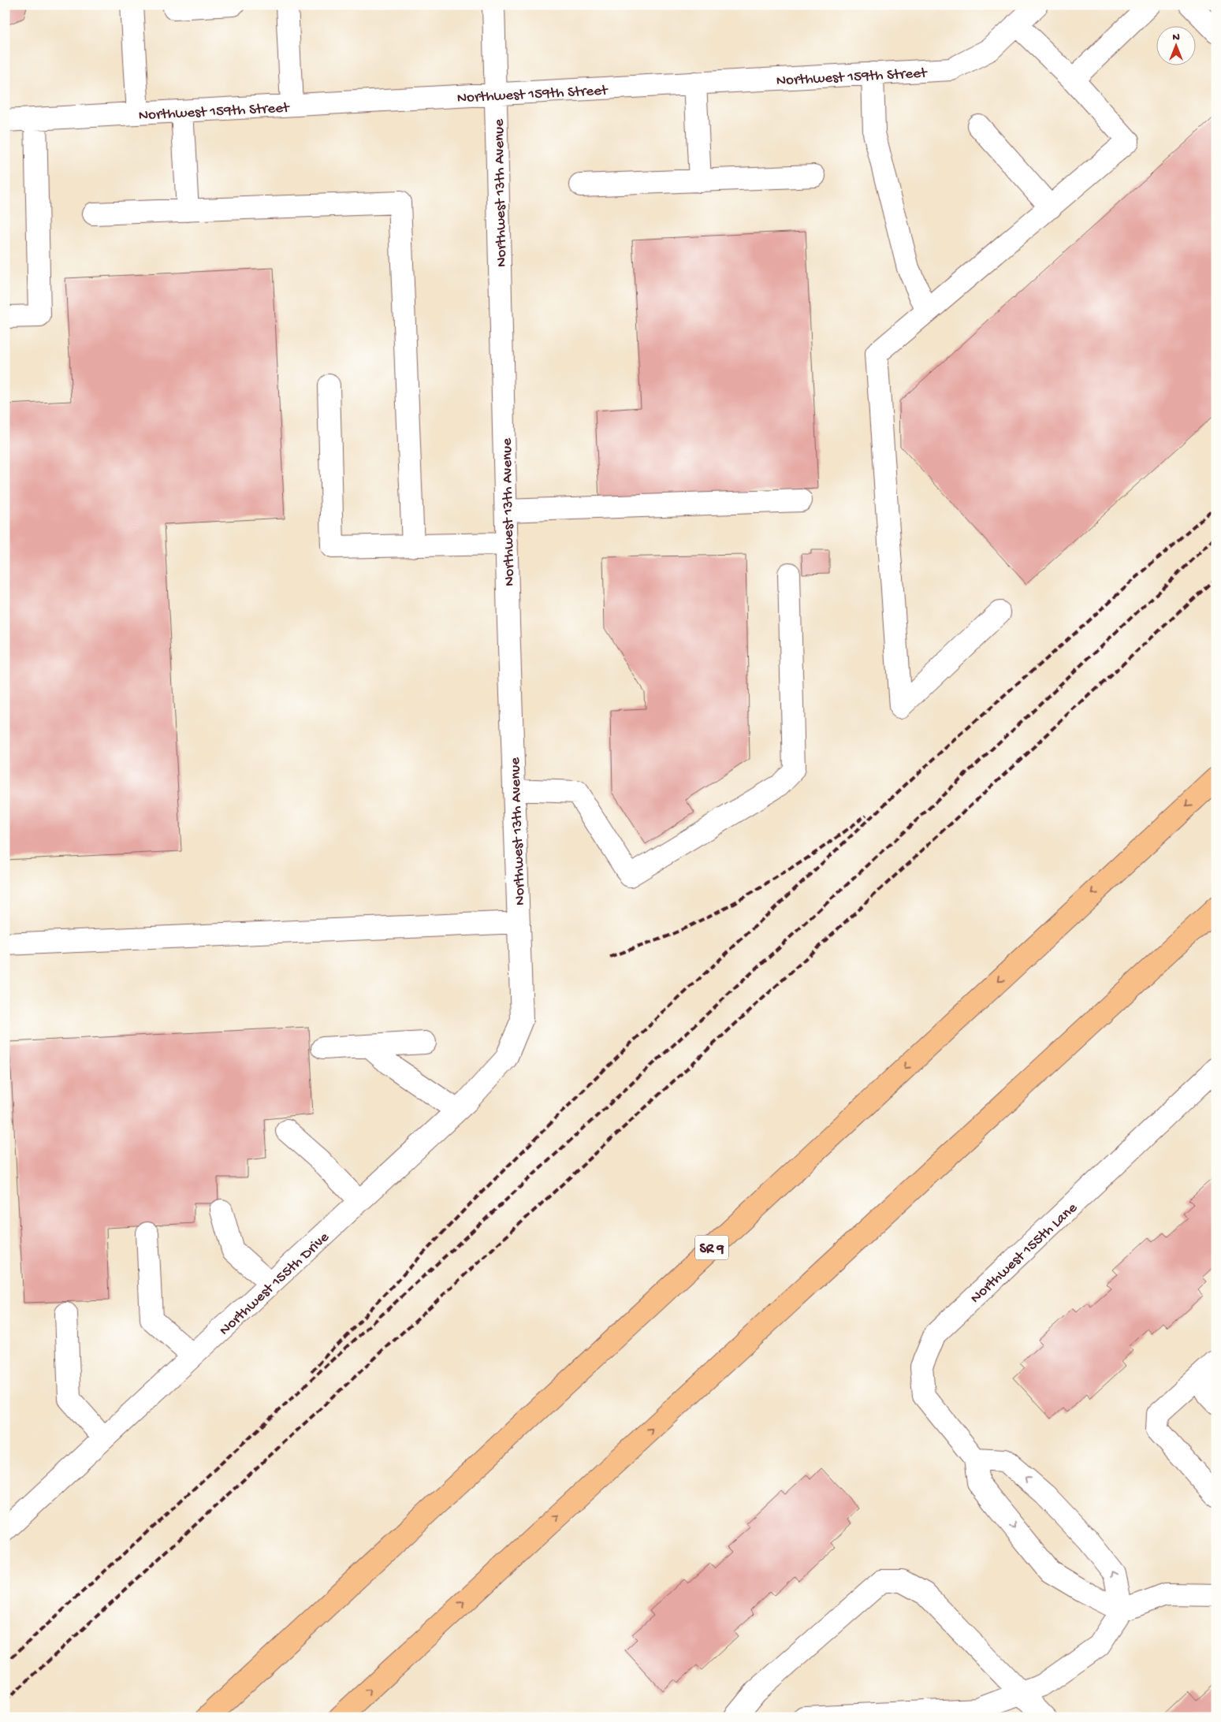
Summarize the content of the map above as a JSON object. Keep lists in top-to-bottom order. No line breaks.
{"streets":{"main road":["SR 9"],"street":["Northwest 159th Street","Northwest 13th Avenue","Northwest 155th Lane","Northwest 155th Drive"]},"crossings":[["Northwest 159th Street","Northwest 13th Avenue"],["Northwest 13th Avenue","Northwest 155th Drive"]],"north":"top"}
